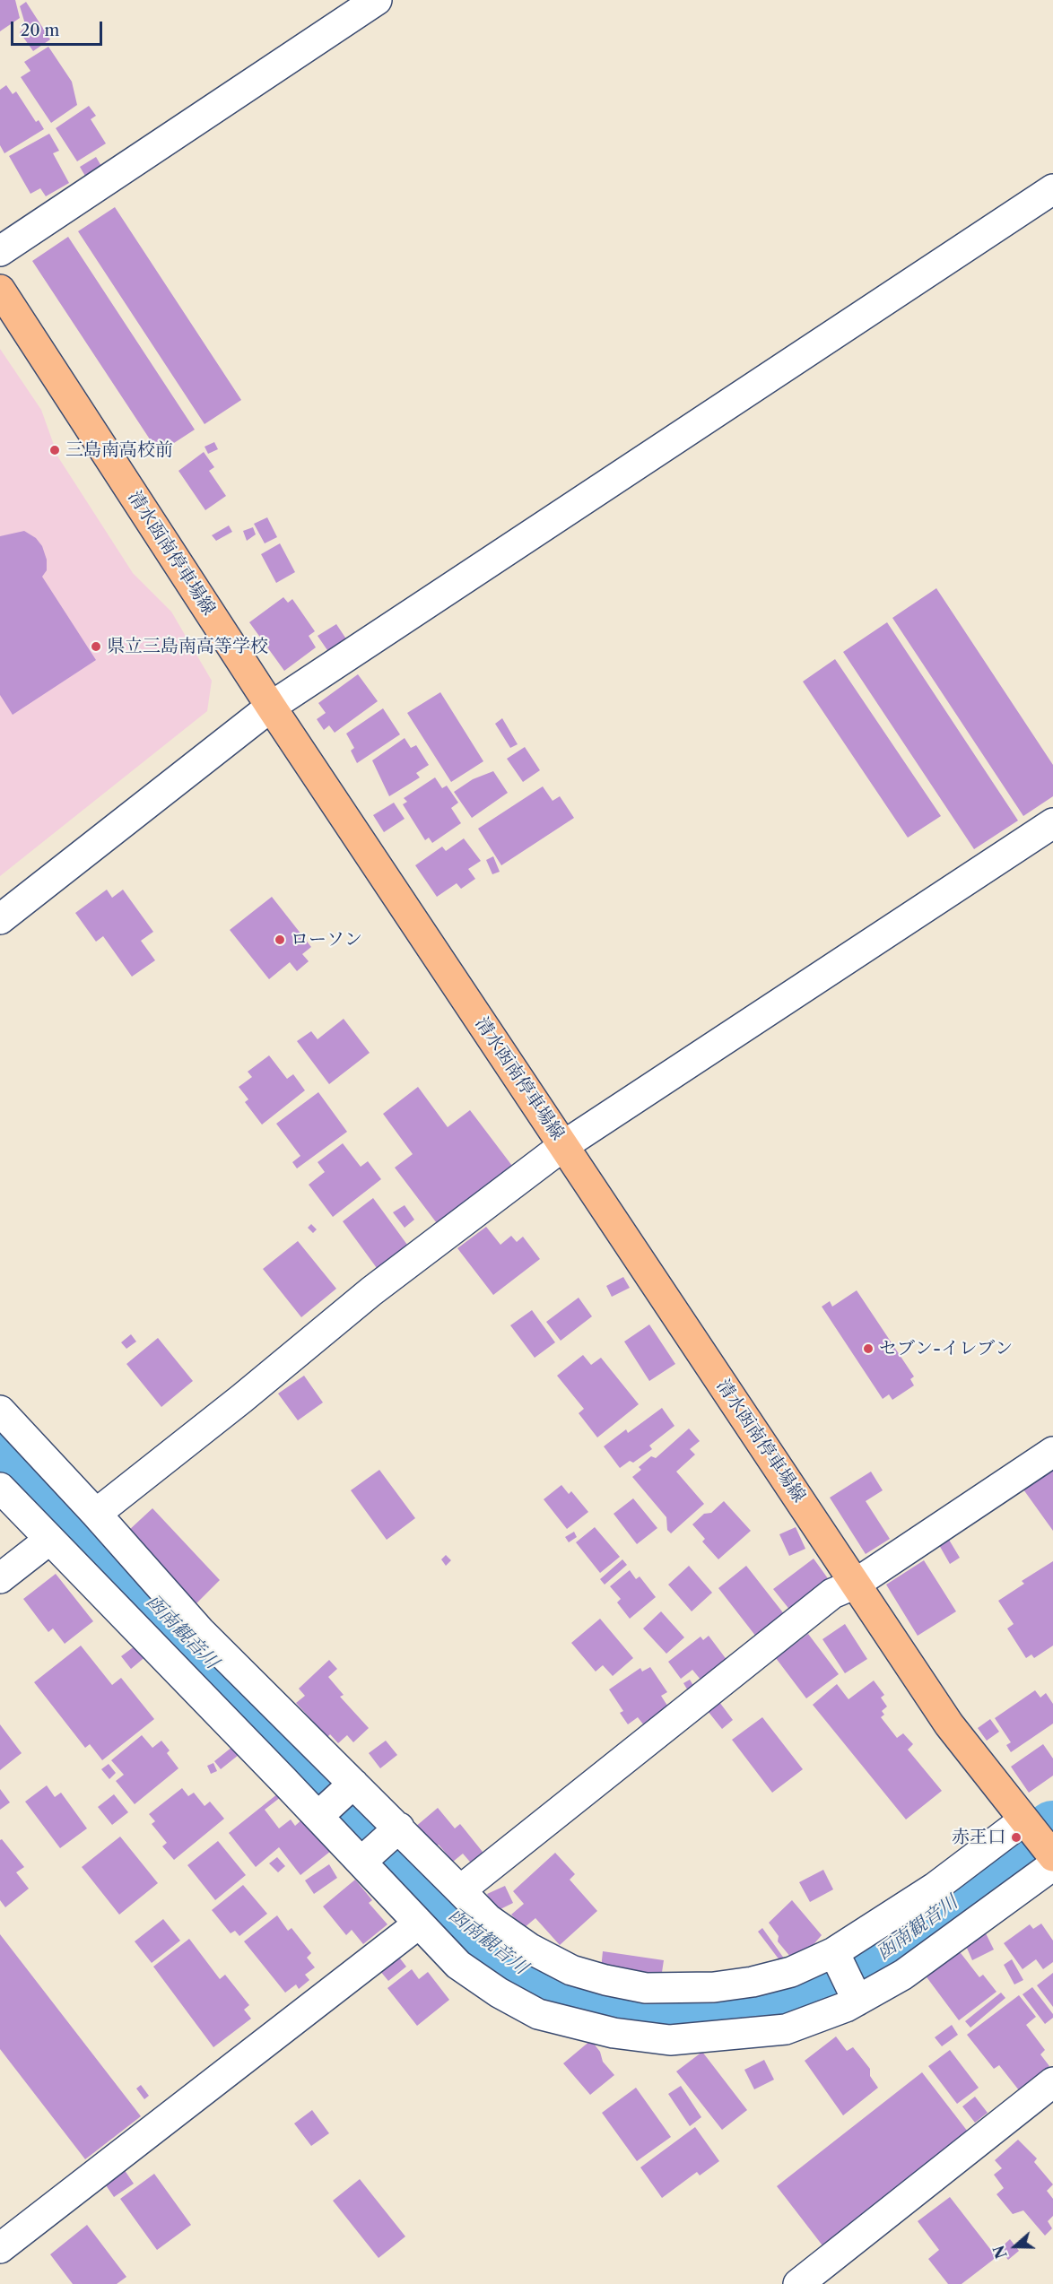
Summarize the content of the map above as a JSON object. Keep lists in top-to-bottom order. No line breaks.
{"streets":{"main road":["清水函南停車場線"]},"water":["函南観音川"],"places":["三島南高校前","県立三島南高等学校","ローソン","セブン-イレブン","赤王口"],"scale_bar":"20 m","north":"left"}
